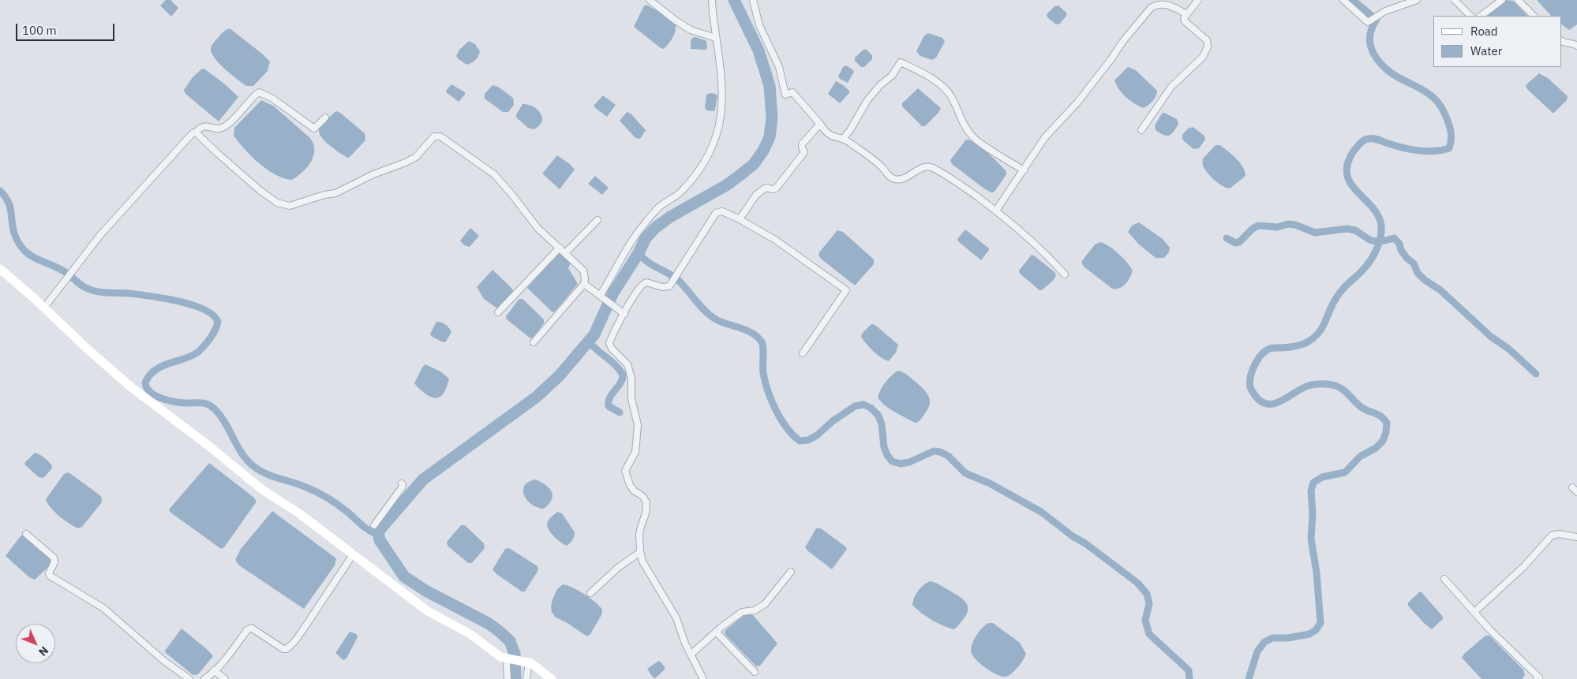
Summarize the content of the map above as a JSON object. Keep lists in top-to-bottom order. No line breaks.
{"legend":["Road","Water"],"scale_bar":"100 m","north":"bottom right"}
